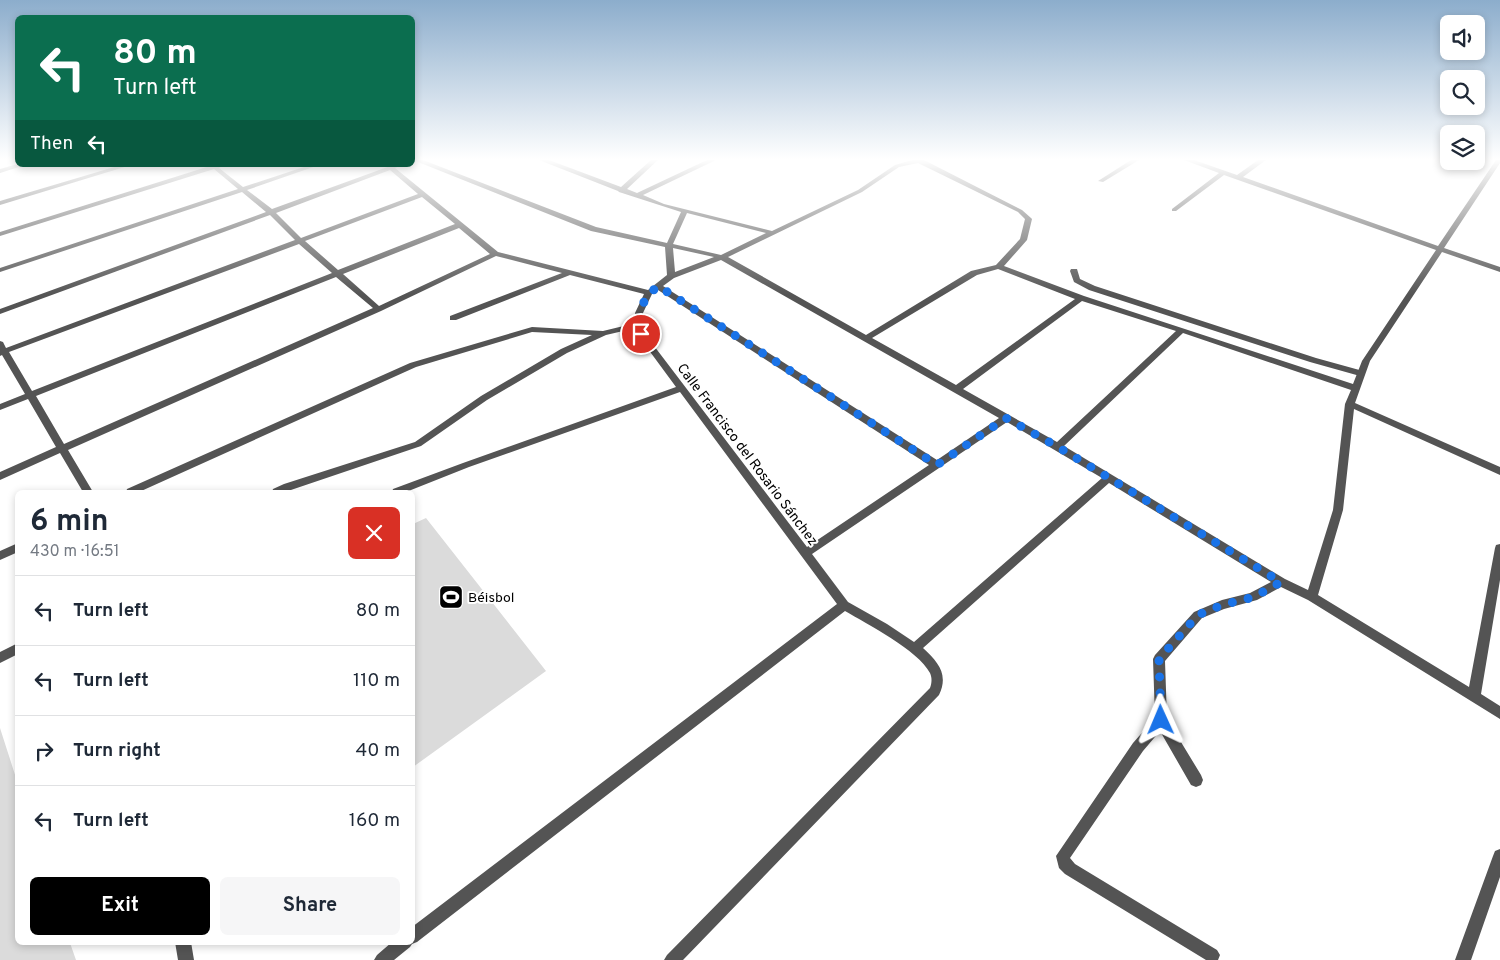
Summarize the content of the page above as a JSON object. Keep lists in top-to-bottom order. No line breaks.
{"streets":{"street":["Calle Francisco del Rosario Sánchez"]},"places":{"sports":["Béisbol"]},"page":{"turn":["80 m","Turn left"],"then":"Then","heading":["6 min","430 m · 16:51"],"list":[{"name":"Turn left","value":"80 m"},{"name":"Turn left","value":"110 m"},{"name":"Turn right","value":"40 m"},{"name":"Turn left","value":"160 m"}],"buttons":["Exit","Share"]}}
